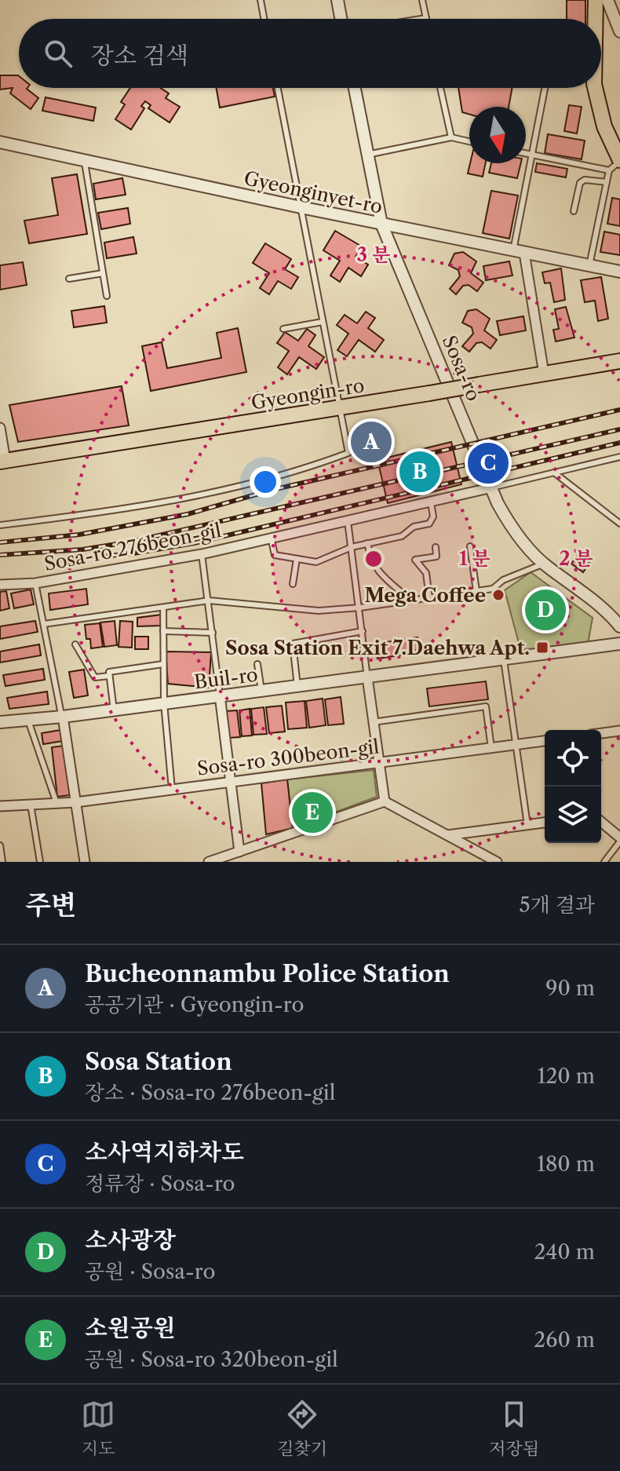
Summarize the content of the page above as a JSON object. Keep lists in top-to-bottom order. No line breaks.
{"streets":{"main road":["Gyeongin-ro"],"street":["Gyeonginyet-ro","Sosa-ro","Sosa-ro 276beon-gil","Buil-ro","Sosa-ro 300beon-gil"]},"crossings":[["Gyeonginyet-ro","Sosa-ro"],["Sosa-ro","Sosa-ro 276beon-gil"]],"places":{"other":["Mega Coffee"],"transit":["Sosa Station Exit 7.Daehwa Apt."]},"north":"bottom","page":{"search":"장소 검색","pins":["A","C","B","D","E"],"heading":["주변","5개 결과"],"list":[{"mark":"A","name":"Bucheonnambu Police Station","note":"공공기관 · Gyeongin-ro","value":"90 m"},{"mark":"B","name":"Sosa Station","note":"장소 · Sosa-ro 276beon-gil","value":"120 m"},{"mark":"C","name":"소사역지하차도","note":"정류장 · Sosa-ro","value":"180 m"},{"mark":"D","name":"소사광장","note":"공원 · Sosa-ro","value":"240 m"},{"mark":"E","name":"소원공원","note":"공원 · Sosa-ro 320beon-gil","value":"260 m"}],"nav":["지도","길찾기","저장됨"]},"rings":["3 분","1 분","2 분"]}
